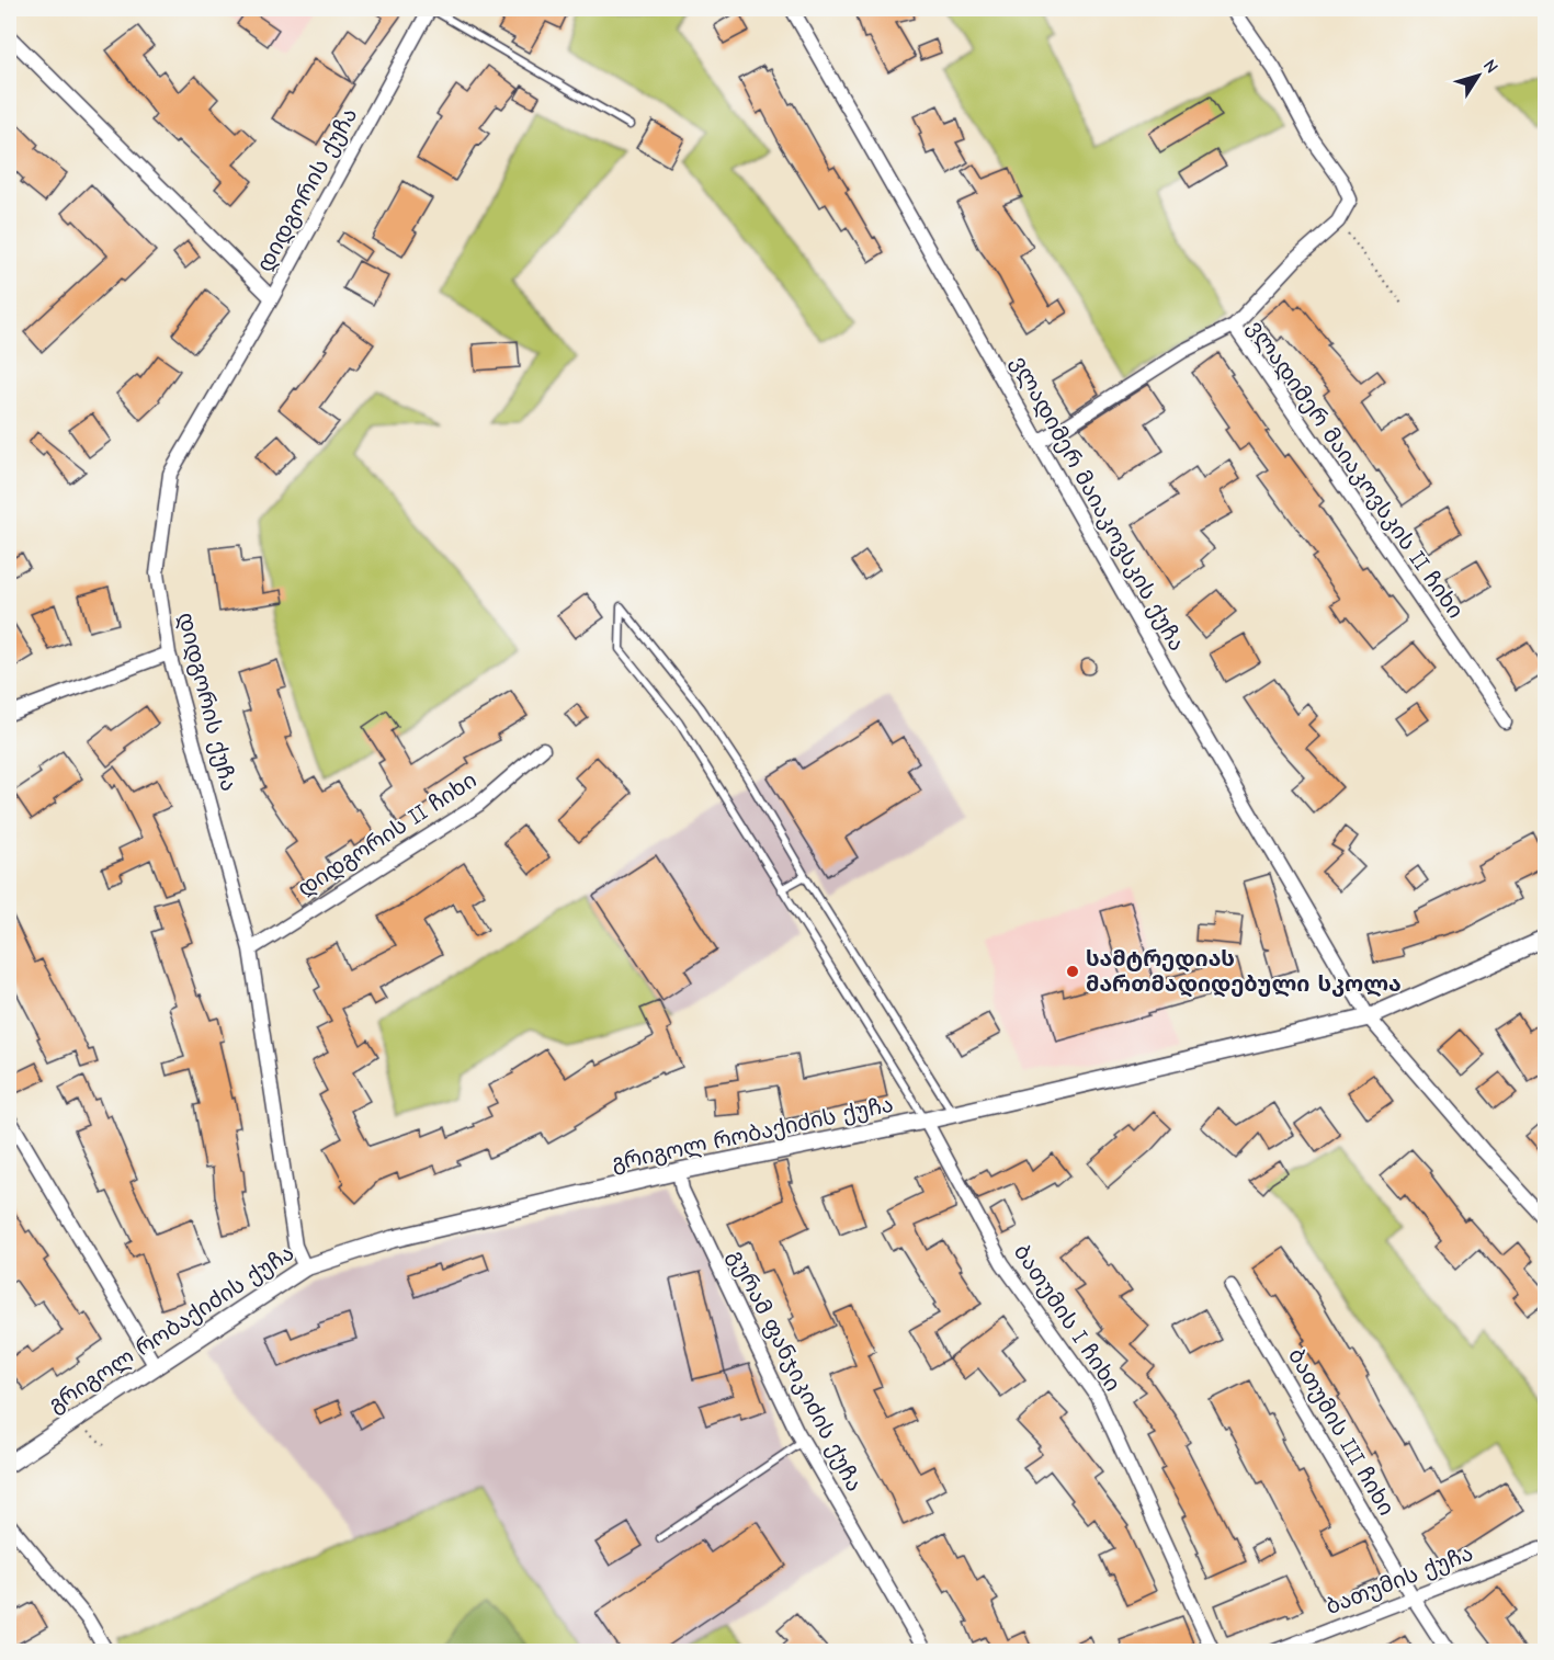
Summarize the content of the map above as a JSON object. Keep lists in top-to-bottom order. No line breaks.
{"streets":{"street":["დიდგორის ქუჩა","ვლადიმერ მაიაკოვსკის II ჩიხი","ვლადიმერ მაიაკოვსკის ქუჩა","დიდგორის II ჩიხი","გრიგოლ რობაქიძის ქუჩა","ბათუმის I ჩიხი","გურამ ფანჯიკიძის ქუჩა","ბათუმის III ჩიხი","ბათუმის ქუჩა"]},"crossings":[["დიდგორის ქუჩა","დიდგორის II ჩიხი"],["დიდგორის ქუჩა","გრიგოლ რობაქიძის ქუჩა"],["ვლადიმერ მაიაკოვსკის II ჩიხი","ვლადიმერ მაიაკოვსკის ქუჩა"],["ვლადიმერ მაიაკოვსკის ქუჩა","გრიგოლ რობაქიძის ქუჩა"],["გრიგოლ რობაქიძის ქუჩა","ბათუმის I ჩიხი"],["გრიგოლ რობაქიძის ქუჩა","გურამ ფანჯიკიძის ქუჩა"],["ბათუმის III ჩიხი","ბათუმის ქუჩა"]],"places":["სამტრედიას მართმადიდებული სკოლა"],"north":"top right"}
